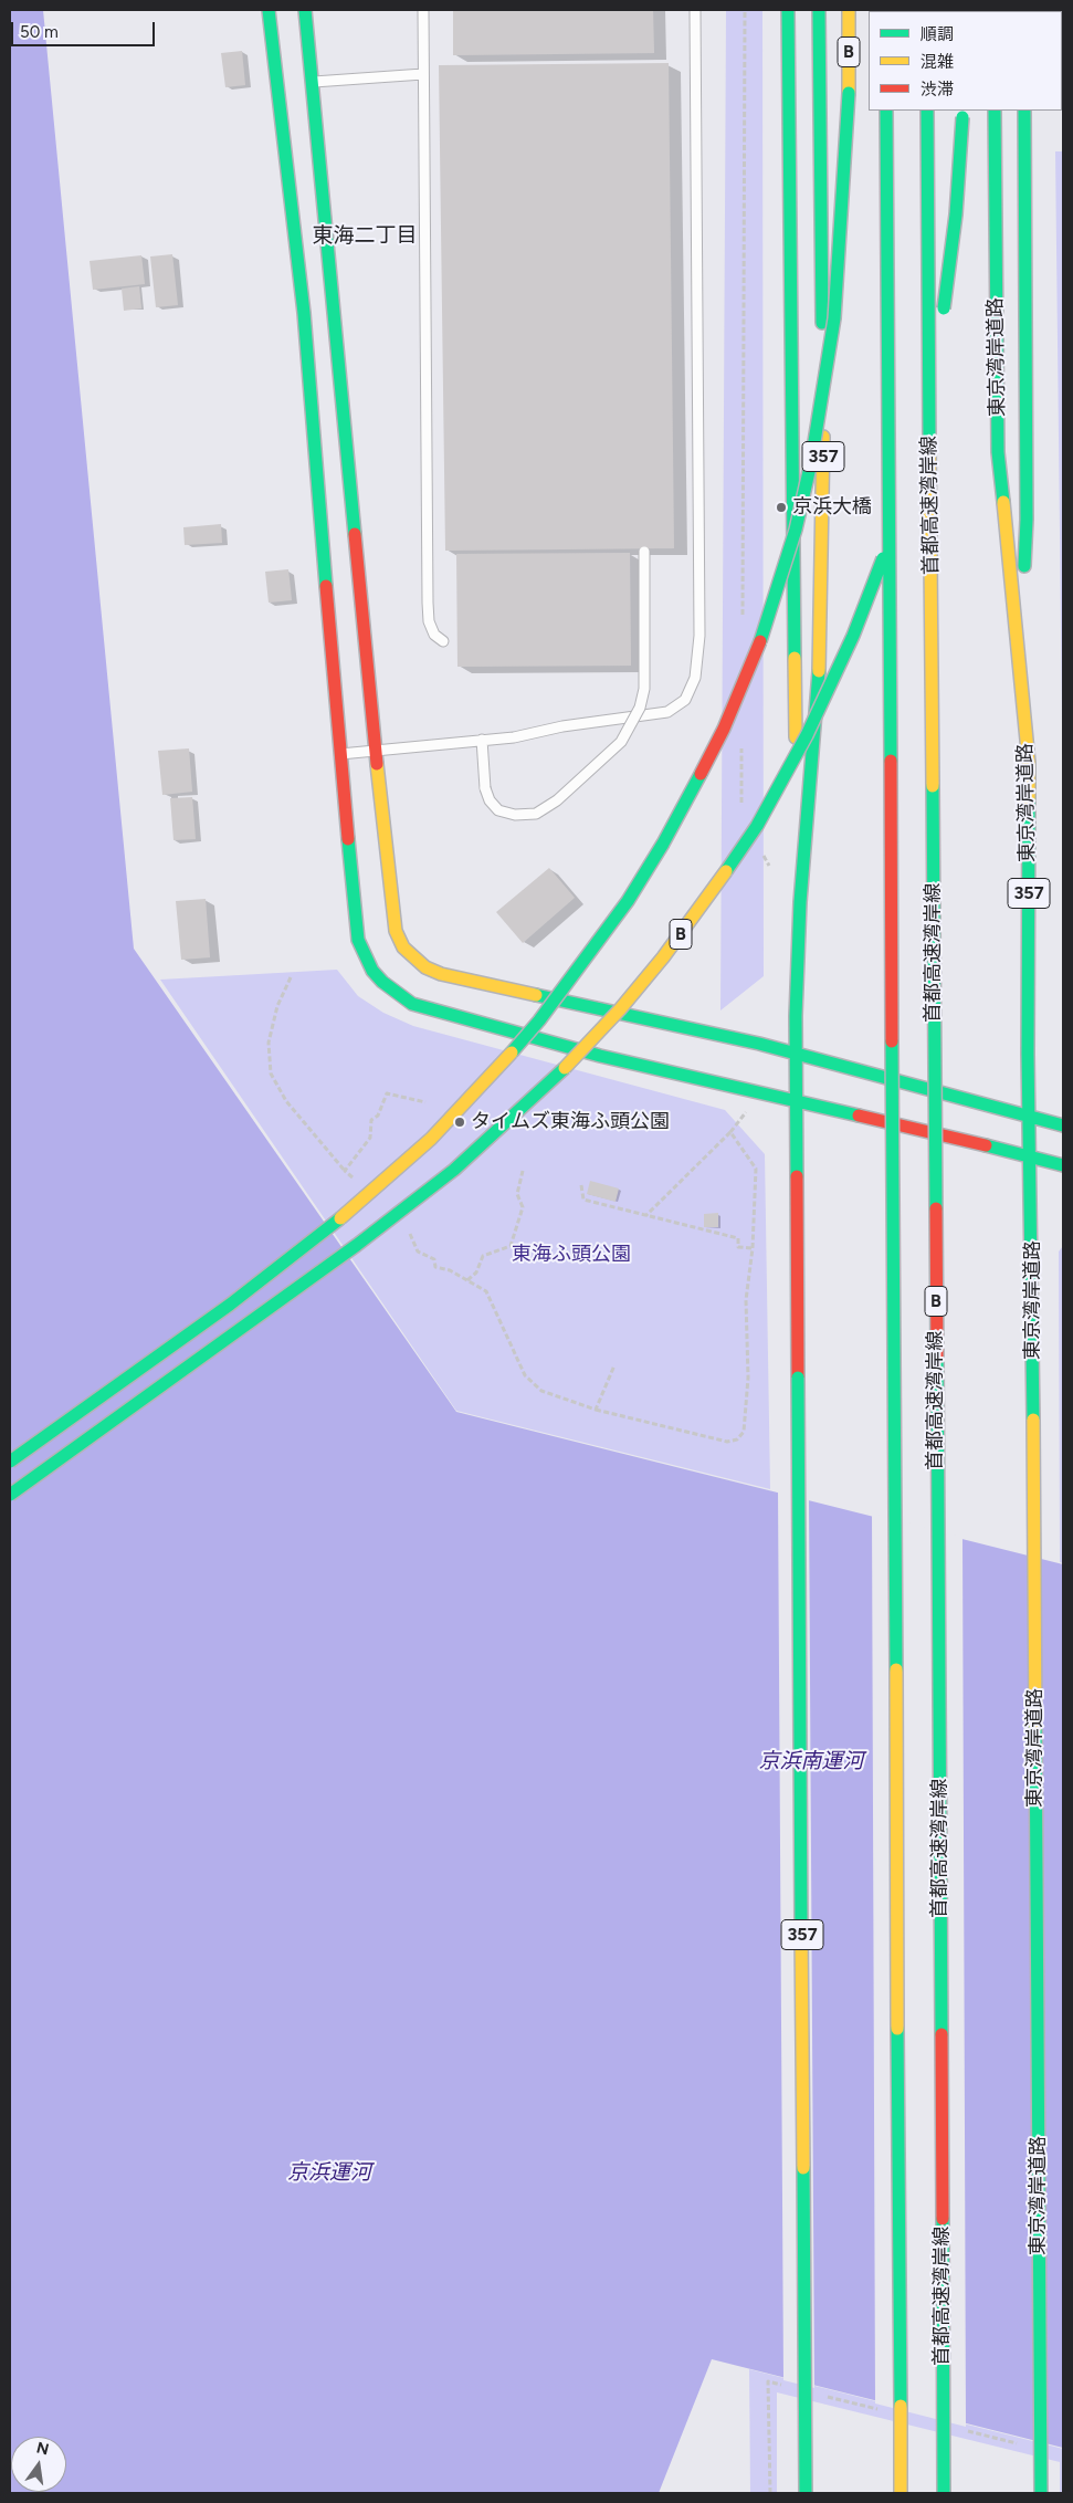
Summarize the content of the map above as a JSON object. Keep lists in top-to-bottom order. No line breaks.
{"streets":{"main road":["B","東京湾岸道路","357","首都高速湾岸線"]},"crossings":[["東京湾岸道路","357"]],"districts":["東海二丁目"],"water":["京浜南運河","京浜運河"],"parks":["東海ふ頭公園"],"places":["京浜大橋","タイムズ東海ふ頭公園"],"legend":["順調","混雑","渋滞"],"scale_bar":"50 m","north":"top"}
